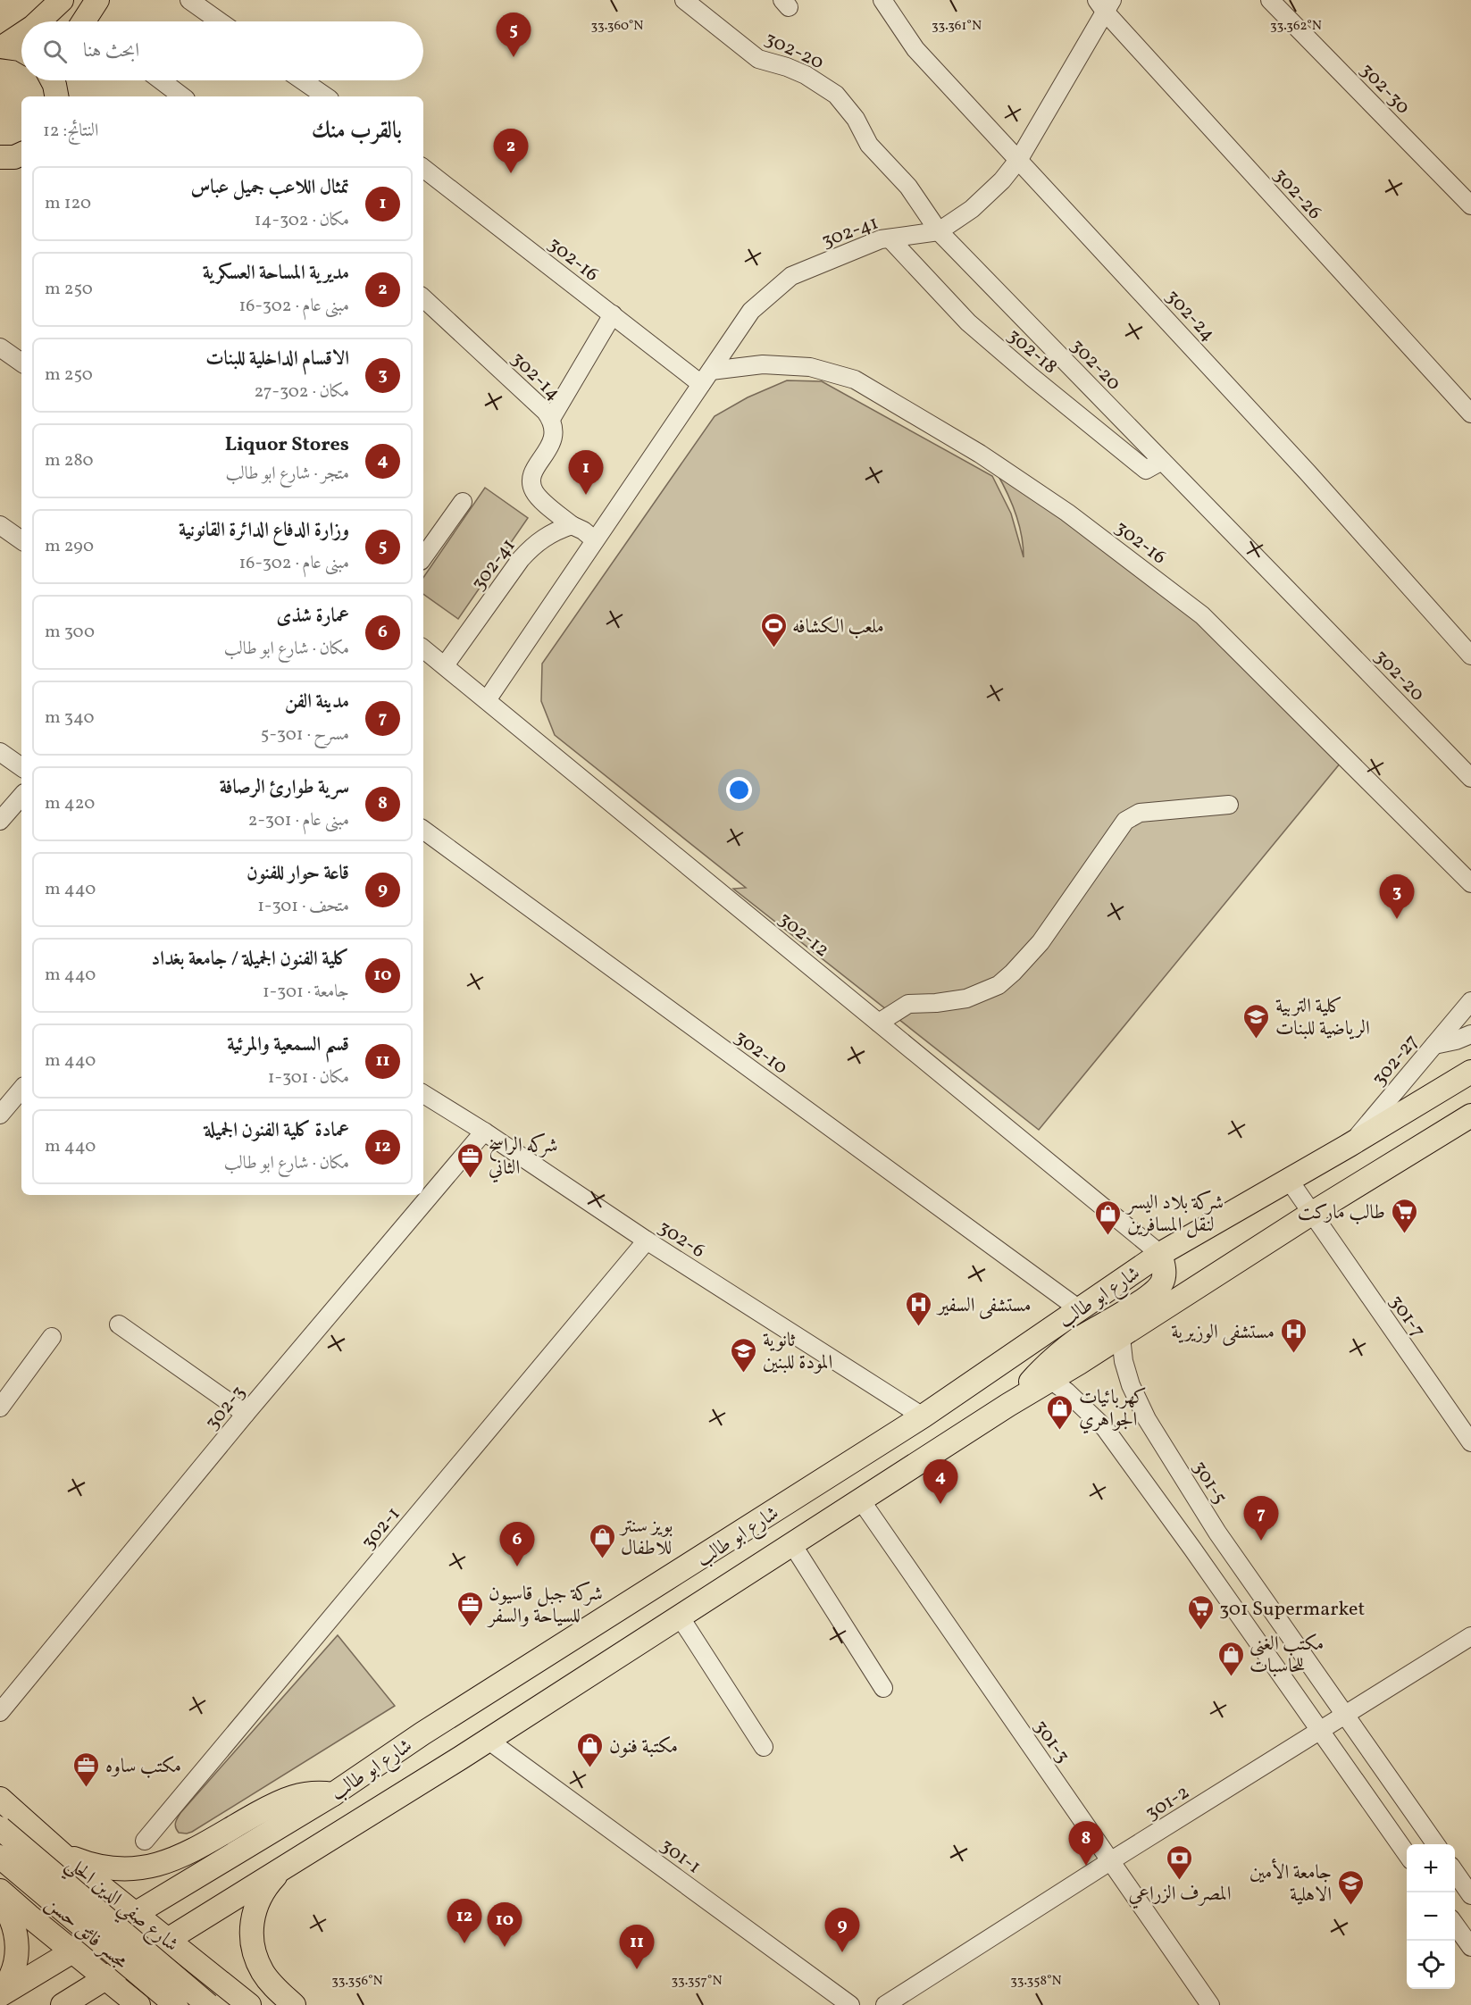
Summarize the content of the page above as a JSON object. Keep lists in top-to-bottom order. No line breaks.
{"streets":{"main road":["شارع ابو طالب","شارع صفي الدين الحلي","مجسر فائق حسن"],"street":["302-20","302-30","302-26","302-41","302-16","302-24","302-18","302-14","302-12","302-10","302-27","302-6","301-7","302-3","301-5","302-1","301-3","301-2","301-1"]},"crossings":[["302-20","302-41"],["302-20","302-18"],["302-26","302-41"],["302-41","302-16"],["302-41","302-24"],["302-41","302-18"],["302-41","302-14"],["302-41","302-12"],["302-12","شارع ابو طالب"],["302-10","شارع ابو طالب"],["302-27","شارع ابو طالب"],["302-6","شارع ابو طالب"],["302-6","302-3"],["302-6","302-1"],["شارع ابو طالب","301-7"],["شارع ابو طالب","301-5"],["شارع ابو طالب","301-3"],["شارع ابو طالب","301-1"],["شارع ابو طالب","شارع صفي الدين الحلي"],["301-5","301-2"],["301-3","301-2"]],"places":{"sports":["ملعب الكشافه"],"school or university":["كلية التربية الرياضية للبنات","ثانوية المودة للبنين","جامعة الأمين الاهلية"],"office":["شركه الراسخ الثاني","شركة جبل قاسيون للسياحة والسفر","مكتب ساوه"],"supermarket":["طالب ماركت","301 Supermarket"],"shop":["شركة بلاد اليسر لنقل المسافرين","كهربائيات الجواهري","بويز سنتر للاطفال","مكتب الغنى للحاسبات","مكتبة فنون"],"hospital":["مستشفى السفير","مستشفى الوزيرية"],"bank":["المصرف الزراعي"]},"page":{"pins":["5","2","1","3","4","7","6","8","12","10","9","11"],"search":"ابحث هنا","heading":["بالقرب منك","النتائج: 12"],"list":[{"mark":"1","name":"تمثال اللاعب جميل عباس","note":"مكان · 302-14","value":"120 m"},{"mark":"2","name":"مديرية المساحة العسكرية","note":"مبنى عام · 302-16","value":"250 m"},{"mark":"3","name":"الاقسام الداخلية للبنات","note":"مكان · 302-27","value":"250 m"},{"mark":"4","name":"Liquor Stores","note":"متجر · شارع ابو طالب","value":"280 m"},{"mark":"5","name":"وزارة الدفاع الدائرة القانونية","note":"مبنى عام · 302-16","value":"290 m"},{"mark":"6","name":"عمارة شذى","note":"مكان · شارع ابو طالب","value":"300 m"},{"mark":"7","name":"مدينة الفن","note":"مسرح · 301-5","value":"340 m"},{"mark":"8","name":"سرية طوارئ الرصافة","note":"مبنى عام · 301-2","value":"420 m"},{"mark":"9","name":"قاعة حوار للفنون","note":"متحف · 301-1","value":"440 m"},{"mark":"10","name":"كلية الفنون الجميلة / جامعة بغداد","note":"جامعة · 301-1","value":"440 m"},{"mark":"11","name":"قسم السمعية والمرئية","note":"مكان · 301-1","value":"440 m"},{"mark":"12","name":"عمادة كلية الفنون الجميلة","note":"مكان · شارع ابو طالب","value":"440 m"}],"map_buttons":["+","−"]},"coordinates":["33.360°N","33.361°N","33.362°N","33.356°N","33.357°N","33.358°N"]}
